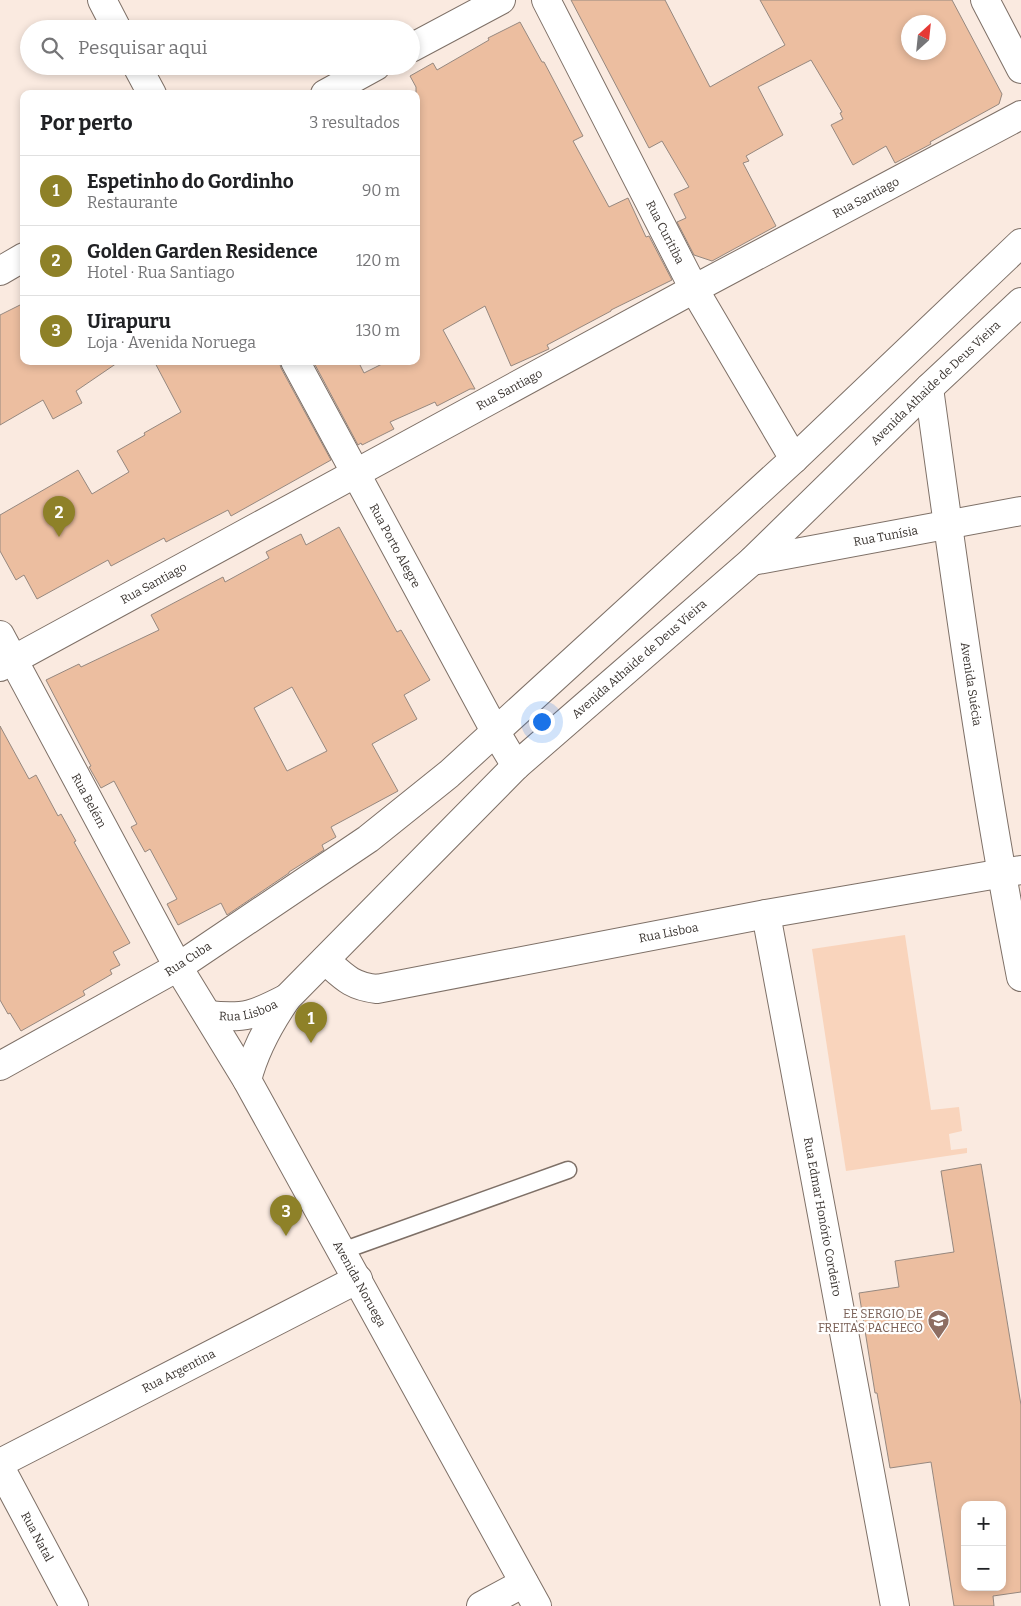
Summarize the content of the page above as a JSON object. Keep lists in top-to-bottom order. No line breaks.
{"streets":{"street":["Rua Santiago","Rua Curitiba","Avenida Athaide de Deus Vieira","Rua Tunísia","Rua Porto Alegre","Avenida Suécia","Rua Belém","Rua Lisboa","Rua Cuba","Rua Edmar Honório Cordeiro","Avenida Noruega","Rua Argentina","Rua Natal"]},"crossings":[["Rua Santiago","Rua Curitiba"],["Rua Santiago","Rua Porto Alegre"],["Rua Santiago","Rua Belém"],["Avenida Athaide de Deus Vieira","Rua Tunísia"],["Avenida Athaide de Deus Vieira","Rua Porto Alegre"],["Avenida Athaide de Deus Vieira","Avenida Suécia"],["Avenida Athaide de Deus Vieira","Rua Lisboa"],["Avenida Athaide de Deus Vieira","Avenida Noruega"],["Rua Tunísia","Avenida Suécia"],["Rua Porto Alegre","Rua Cuba"],["Avenida Suécia","Rua Lisboa"],["Rua Belém","Rua Cuba"],["Rua Belém","Avenida Noruega"],["Rua Lisboa","Rua Edmar Honório Cordeiro"],["Rua Lisboa","Avenida Noruega"],["Rua Cuba","Avenida Noruega"],["Avenida Noruega","Rua Argentina"],["Rua Argentina","Rua Natal"]],"places":{"school or university":["EE SERGIO DE FREITAS PACHECO"]},"north":"top right","page":{"search":"Pesquisar aqui","heading":["Por perto","3 resultados"],"list":[{"mark":"1","name":"Espetinho do Gordinho","note":"Restaurante","value":"90 m"},{"mark":"2","name":"Golden Garden Residence","note":"Hotel · Rua Santiago","value":"120 m"},{"mark":"3","name":"Uirapuru","note":"Loja · Avenida Noruega","value":"130 m"}],"pins":["2","1","3"],"map_buttons":["+","−"]}}
